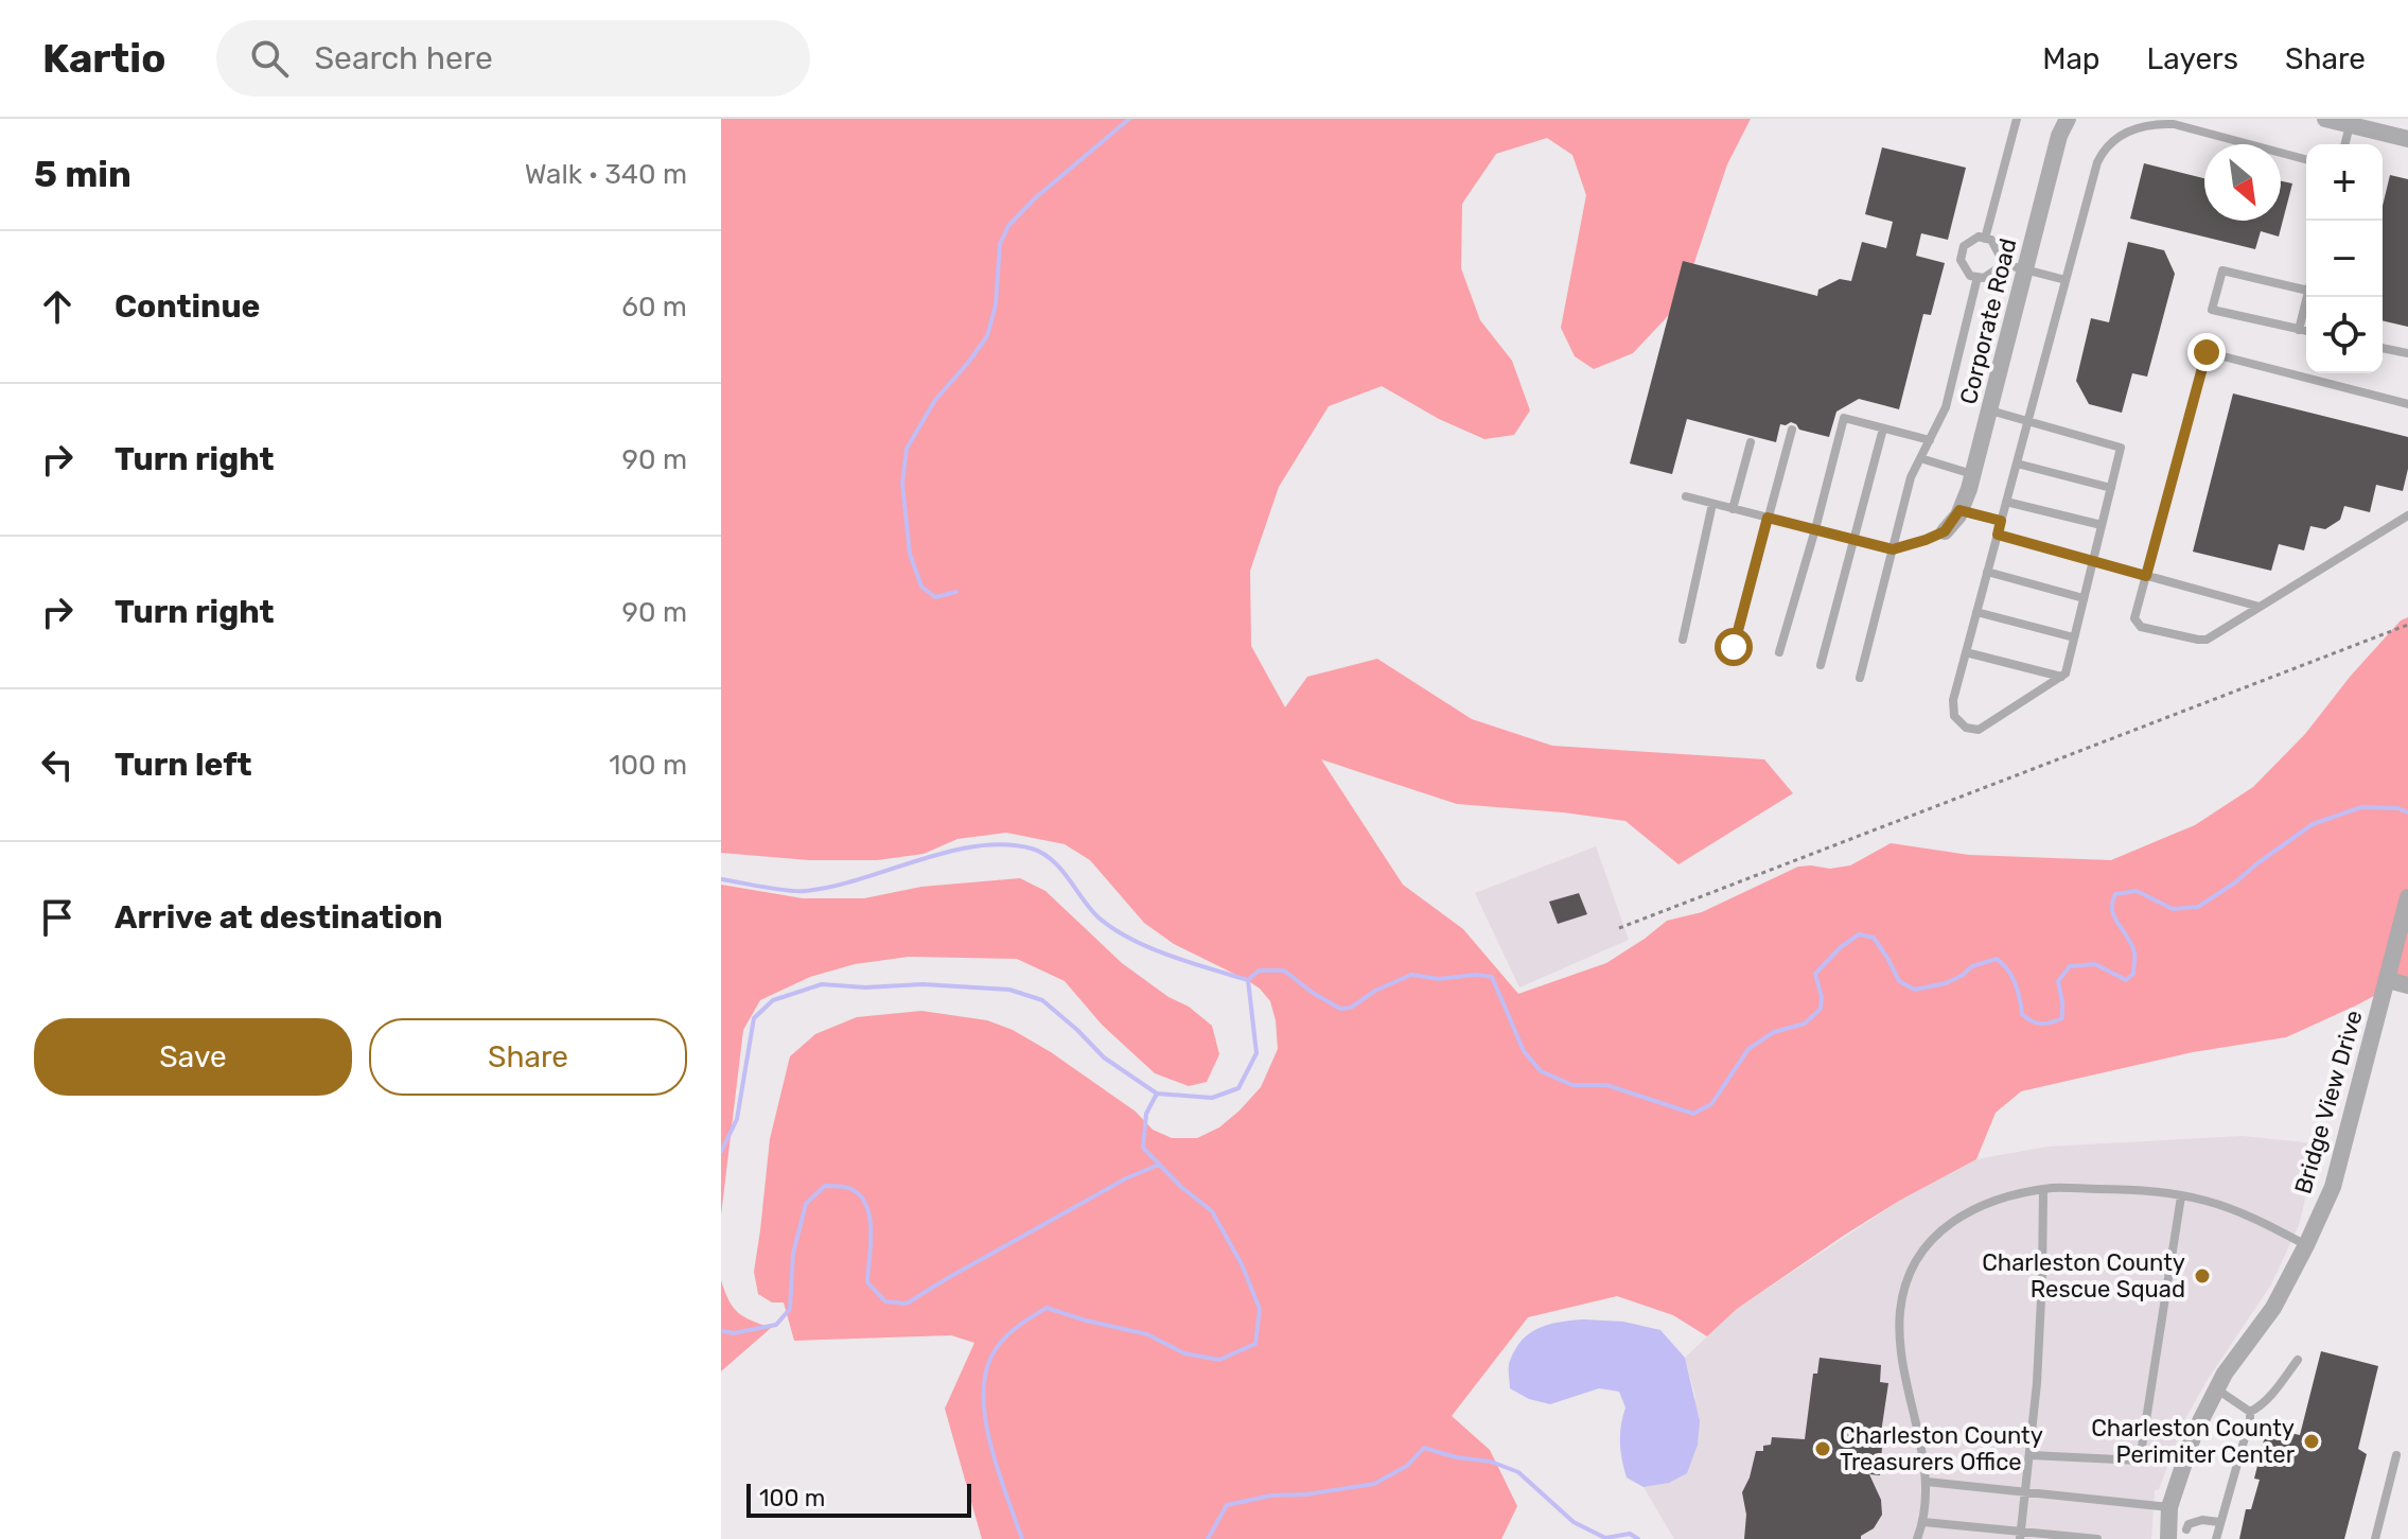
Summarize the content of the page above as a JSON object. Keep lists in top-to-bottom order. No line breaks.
{"streets":{"street":["Corporate Road","Bridge View Drive"]},"places":["Charleston County Rescue Squad","Charleston County Perimiter Center","Charleston County Treasurers Office"],"scale_bar":"100 m","north":"bottom right","page":{"header":"Kartio","search":"Search here","nav":["Map","Layers","Share"],"heading":["5 min","Walk · 340 m"],"map_buttons":["+","−"],"list":[["Continue","60 m"],["Turn right","90 m"],["Turn right","90 m"],["Turn left","100 m"],"Arrive at destination"],"buttons":["Save","Share"],"scale":"100 m"}}
